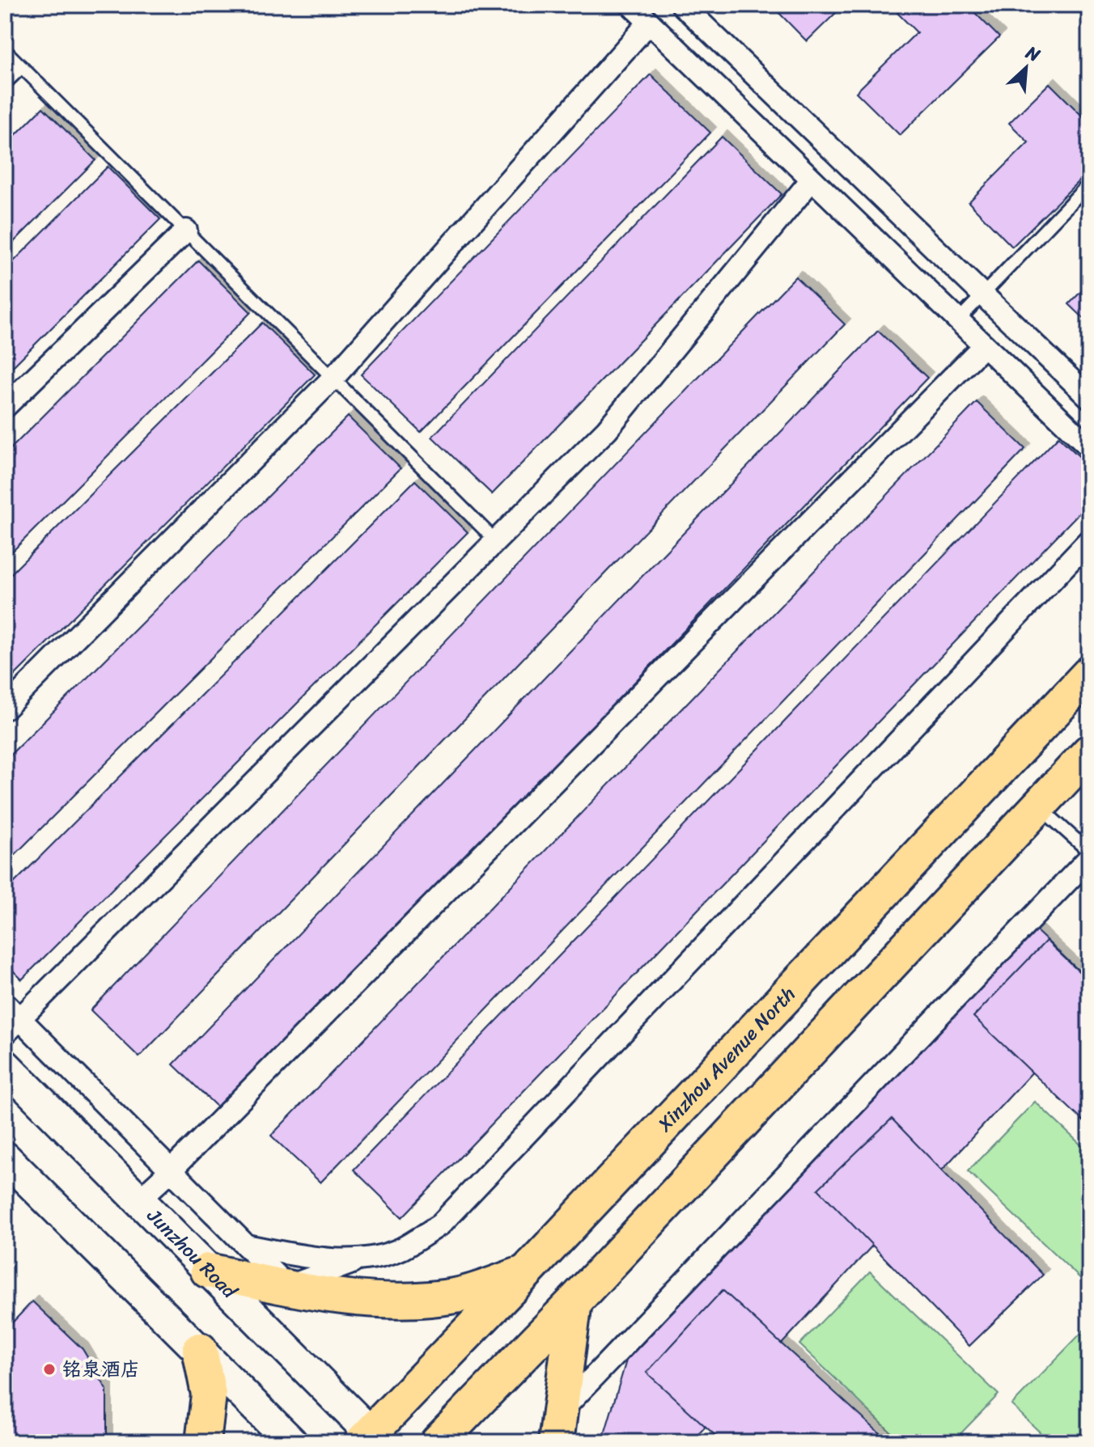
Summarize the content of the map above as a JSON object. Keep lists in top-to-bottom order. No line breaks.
{"streets":{"main road":["Xinzhou Avenue North","Junzhou Road"]},"crossings":[["Xinzhou Avenue North","Junzhou Road"]],"places":["铭泉酒店"],"north":"top right"}
